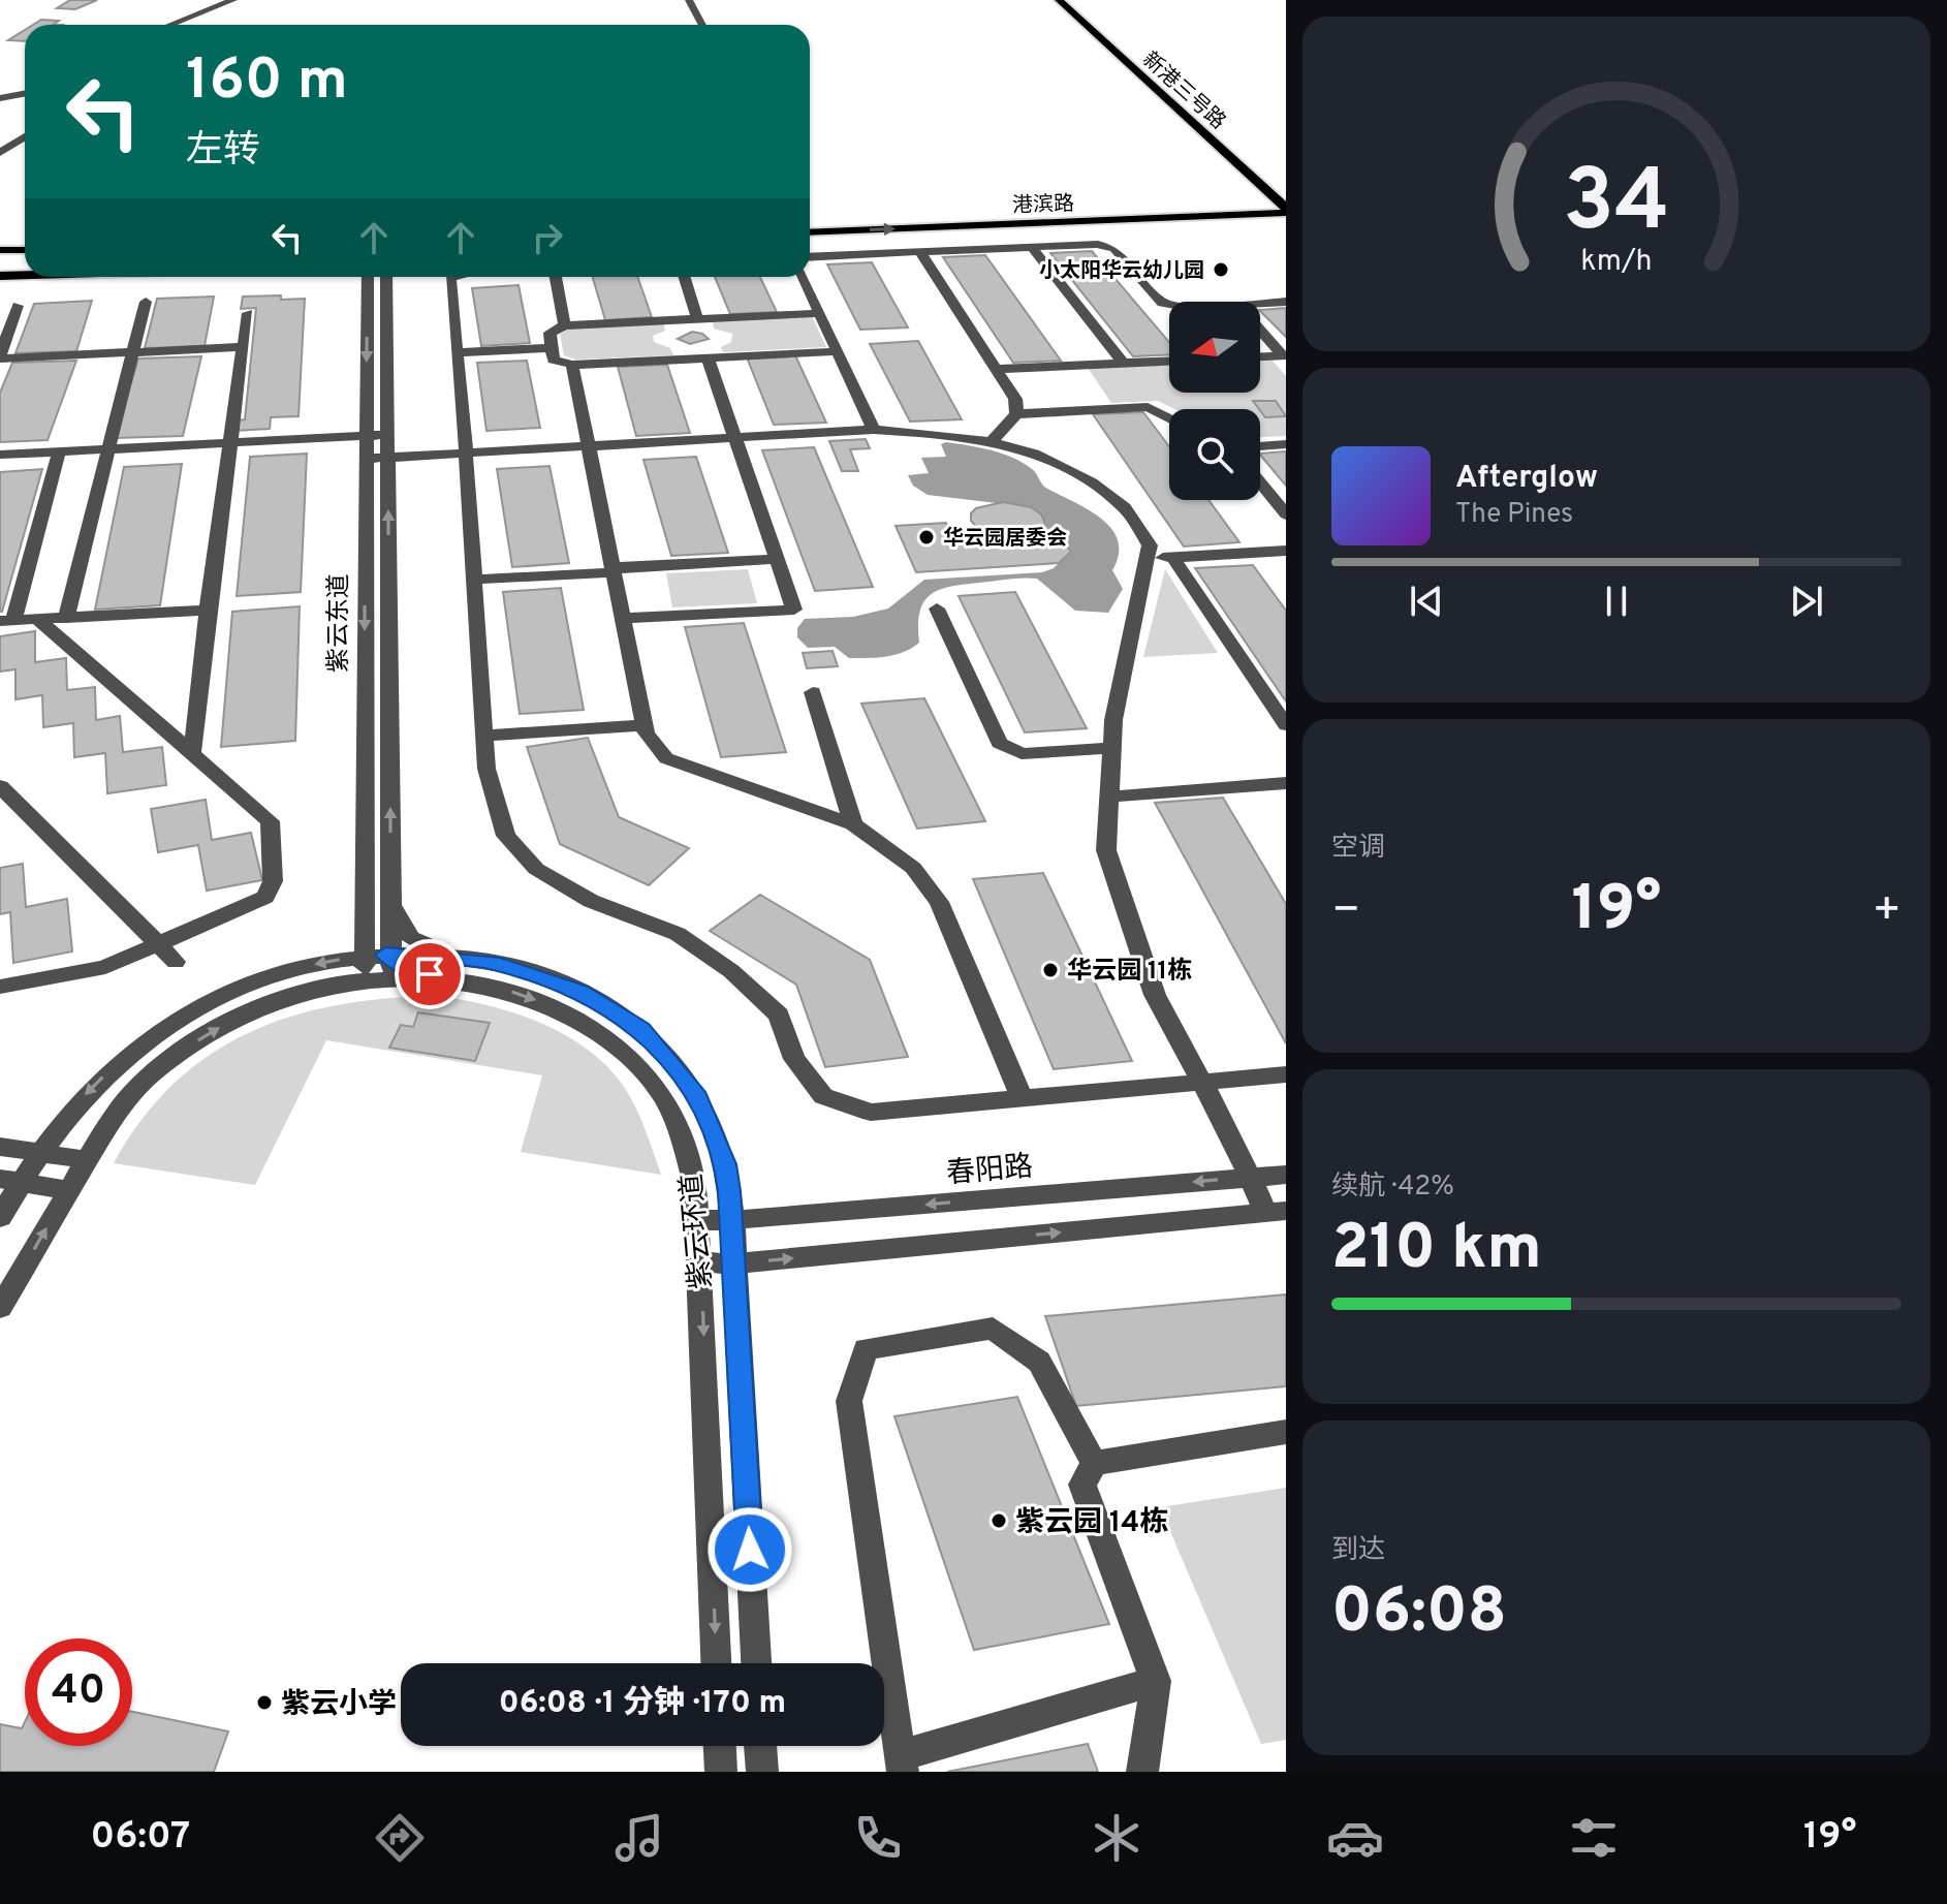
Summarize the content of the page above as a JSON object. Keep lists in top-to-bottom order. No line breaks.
{"streets":{"main road":["新港三号路","港滨路"],"street":["紫云东道","春阳路","紫云环道"]},"crossings":[["新港三号路","港滨路"],["紫云东道","紫云环道"],["春阳路","紫云环道"]],"places":["小太阳华云幼儿园","华云园居委会","华云园 11栋","紫云园 14栋","紫云小学"],"north":"left","page":{"turn":["160 m","左转"],"song":["Afterglow","The Pines"],"tile":["空调",["续航 · 42%","210 km"],["到达","06:08"]],"heat":["−","19°","+"],"limit":"40","trip":"06:08 · 1 分钟 · 170 m","tabs":["06:07","19°"],"gauge":["34","km/h"]}}
